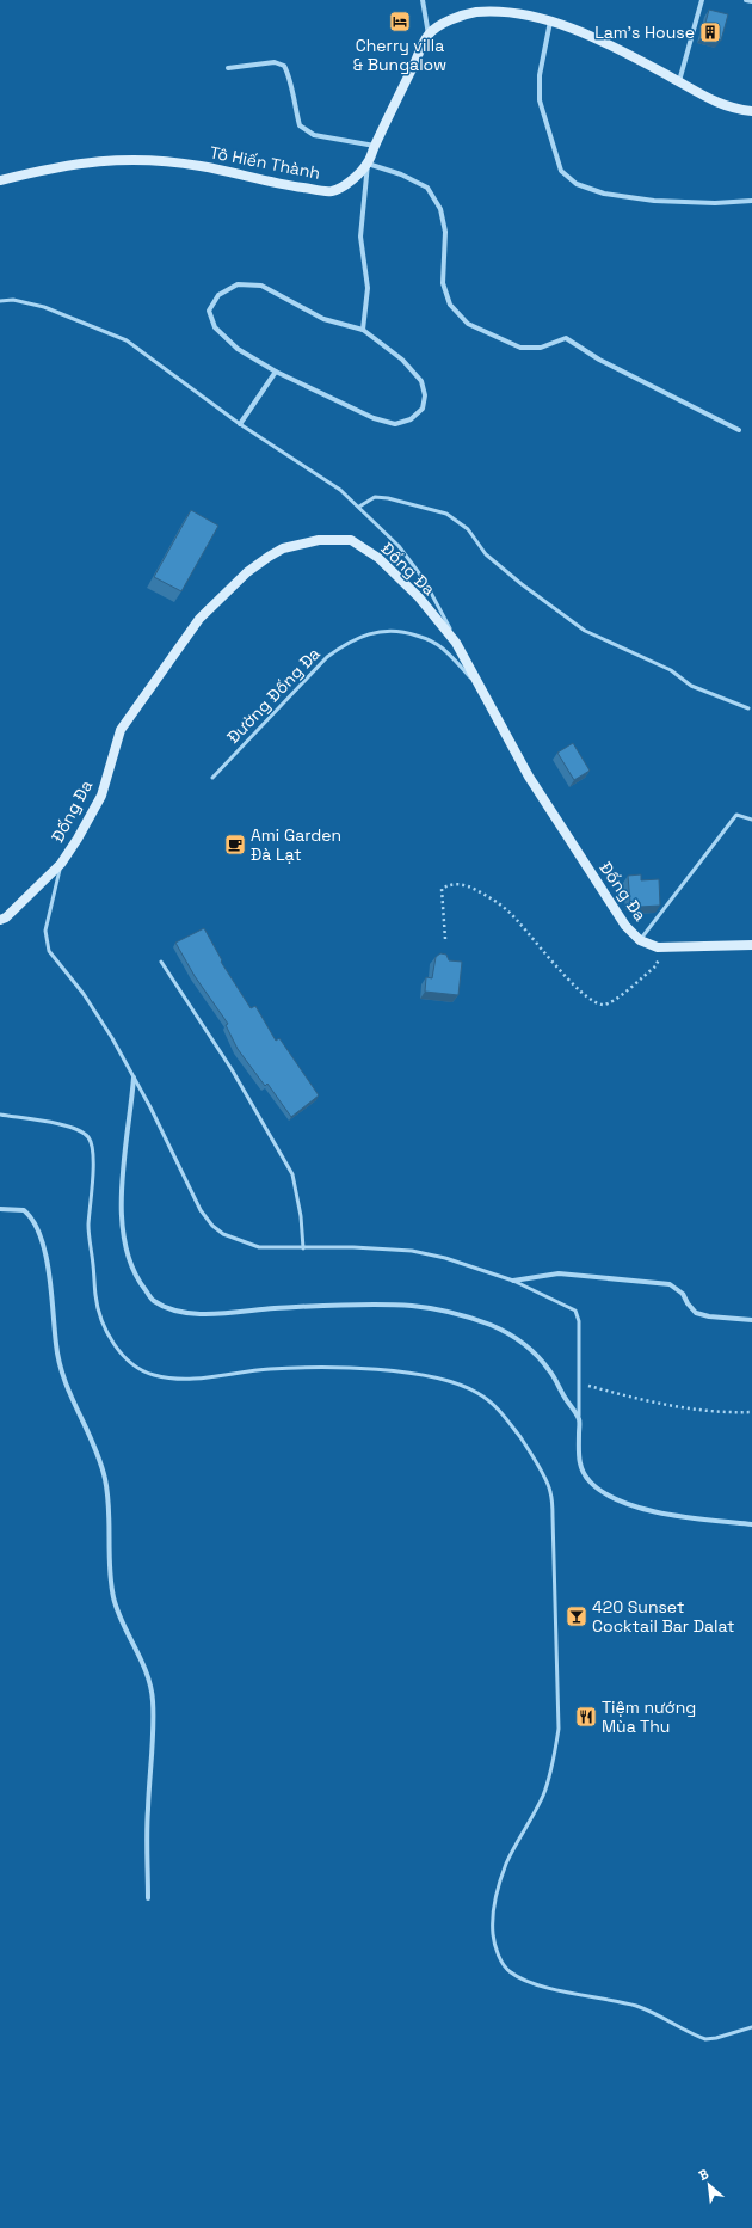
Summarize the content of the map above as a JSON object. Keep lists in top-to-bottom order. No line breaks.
{"streets":{"street":["Tô Hiến Thành","Đống Đa"],"lane":["Đường Đống Đa"]},"crossings":[["Đống Đa","Đường Đống Đa"]],"places":{"hotel":["Cherry villa & Bungalow"],"building":["Lam's House"],"cafe":["Ami Garden Đà Lạt"],"bar":["420 Sunset Cocktail Bar Dalat"],"restaurant":["Tiệm nướng Mùa Thu"]},"north":"top left"}
